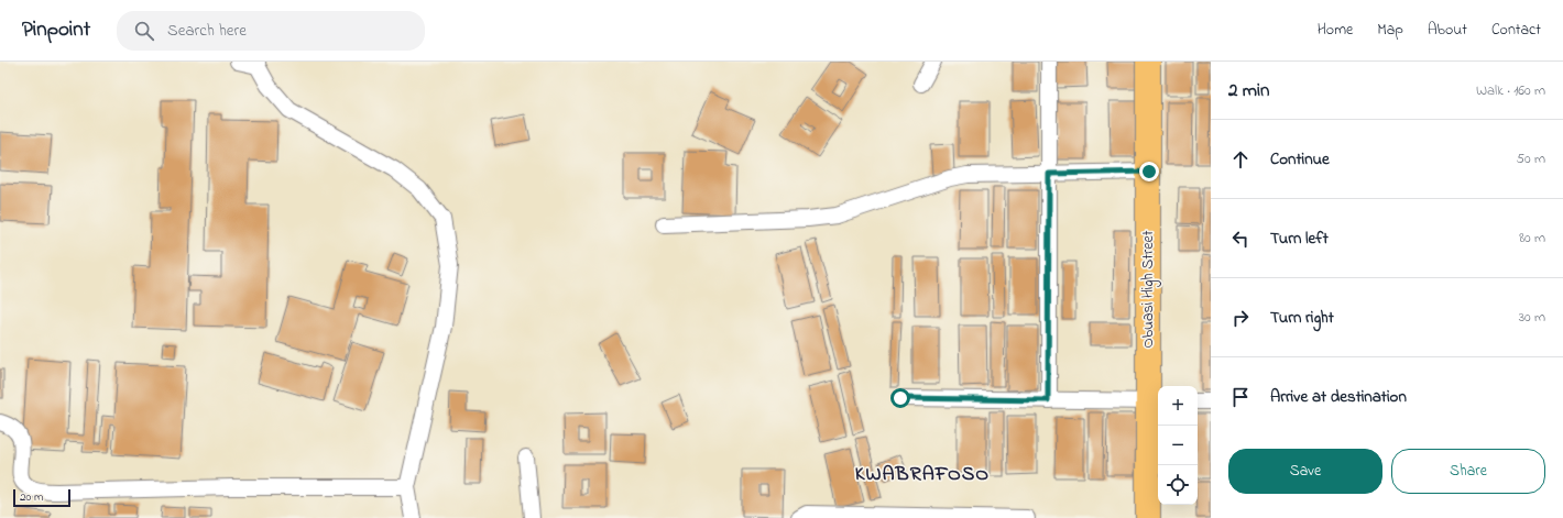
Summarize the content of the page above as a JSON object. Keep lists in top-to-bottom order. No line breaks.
{"streets":{"main road":["Obuasi High Street"]},"districts":["KWABRAFOSO"],"scale_bar":"20 m","page":{"header":"Pinpoint","search":"Search here","nav":["Home","Map","About","Contact"],"heading":["2 min","Walk · 160 m"],"list":[["Continue","50 m"],["Turn left","80 m"],["Turn right","30 m"],"Arrive at destination"],"map_buttons":["+","−"],"buttons":["Save","Share"],"scale":"20 m"}}
